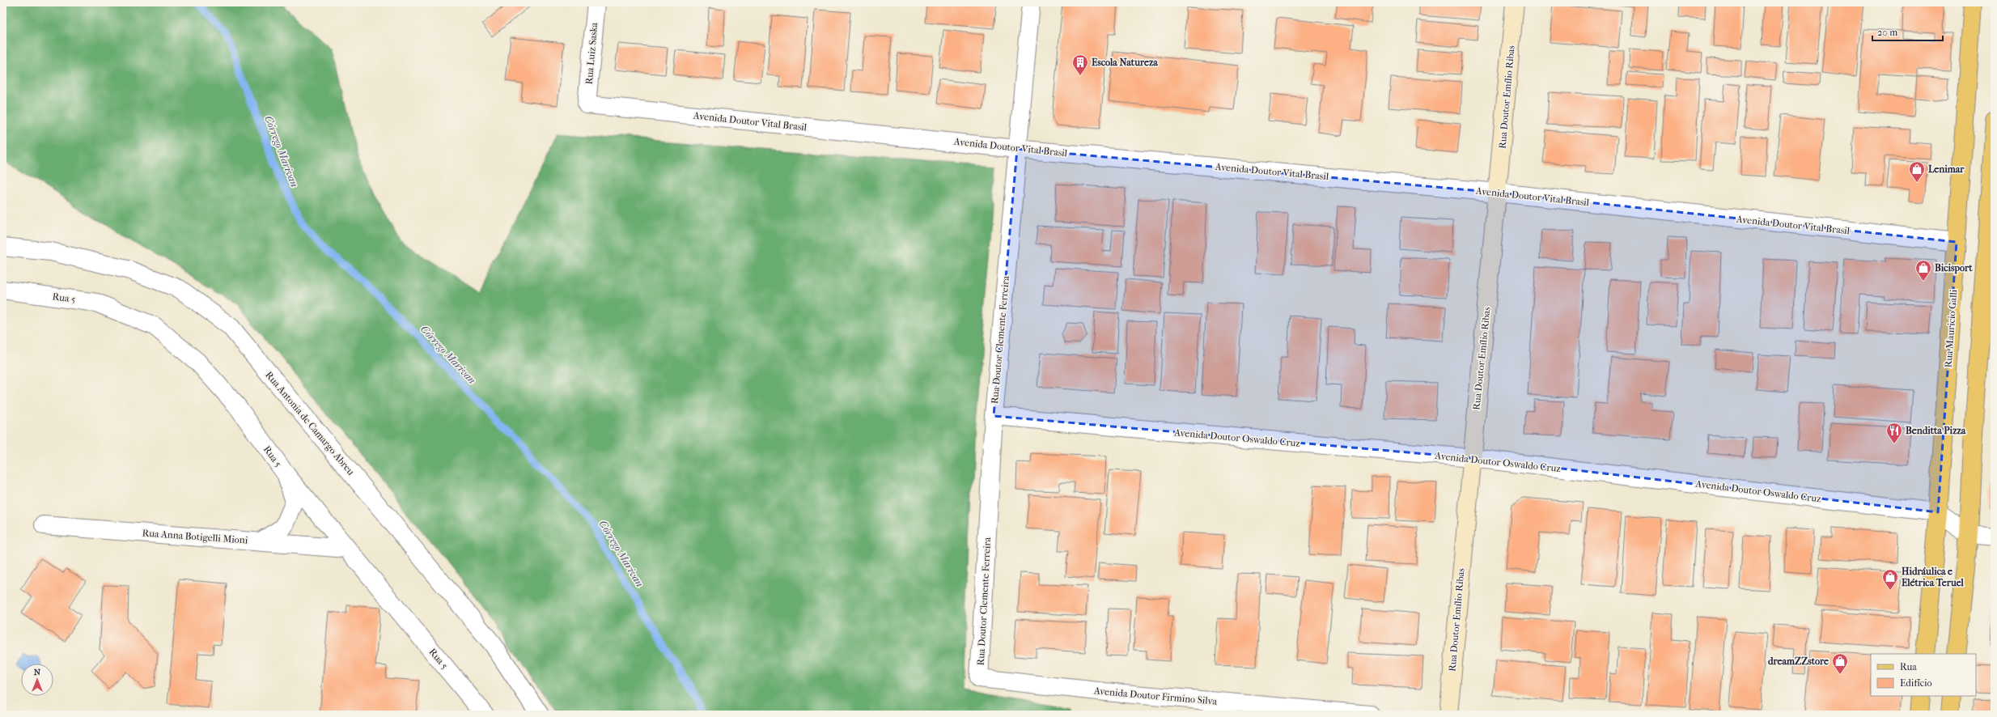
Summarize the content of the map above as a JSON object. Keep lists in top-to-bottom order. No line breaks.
{"streets":{"main road":["Rua Mauricio Galli"],"street":["Rua Luiz Saska","Rua Doutor Emílio Ribas","Avenida Doutor Vital Brasil","Rua 5","Rua Doutor Clemente Ferreira","Rua Antonia de Camargo Abreu","Avenida Doutor Oswaldo Cruz","Rua Anna Botigelli Mioni","Avenida Doutor Firmino Silva"]},"crossings":[["Rua Luiz Saska","Avenida Doutor Vital Brasil"],["Rua Doutor Emílio Ribas","Avenida Doutor Vital Brasil"],["Rua Doutor Emílio Ribas","Avenida Doutor Oswaldo Cruz"],["Avenida Doutor Vital Brasil","Rua Mauricio Galli"],["Avenida Doutor Vital Brasil","Rua Doutor Clemente Ferreira"],["Rua 5","Rua Anna Botigelli Mioni"],["Rua Mauricio Galli","Avenida Doutor Oswaldo Cruz"],["Rua Doutor Clemente Ferreira","Avenida Doutor Oswaldo Cruz"],["Rua Doutor Clemente Ferreira","Avenida Doutor Firmino Silva"]],"water":["Córrego Marivan"],"places":{"building":["Escola Natureza"],"shop":["Lenimar","Bicisport","Hidráulica e Elétrica Teruel","dreamZZstore"],"restaurant":["Benditta Pizza"]},"legend":["Rua","Edifício"],"scale_bar":"20 m","north":"top"}
